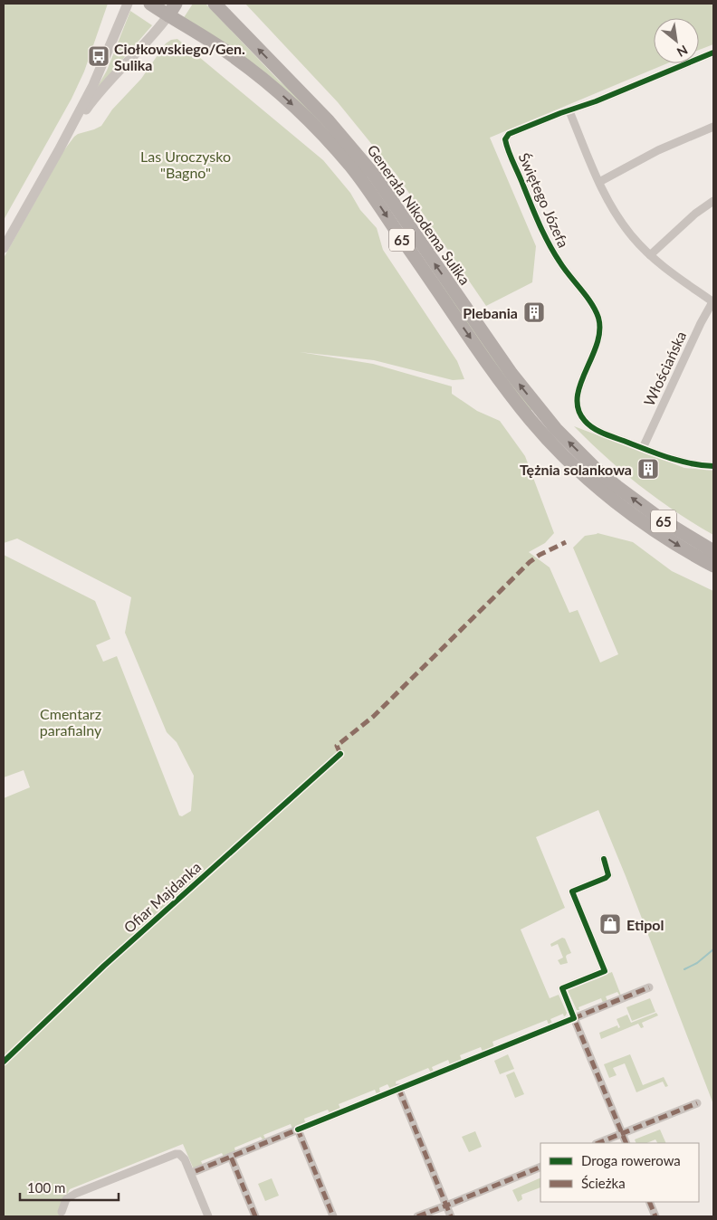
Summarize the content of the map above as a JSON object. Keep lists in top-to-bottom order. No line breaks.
{"streets":{"highway":["Generała Nikodema Sulika","65"],"street":["Świętego Józefa","Włościańska"],"cycle path":["Ofiar Majdanka"]},"crossings":[["Świętego Józefa","Włościańska"],["Generała Nikodema Sulika","65"]],"parks":["Las Uroczysko \"Bagno\"","Cmentarz parafialny"],"places":{"bus stop":["Ciołkowskiego/Gen. Sulika"],"building":["Plebania","Tężnia solankowa"],"shop":["Etipol"]},"legend":["Droga rowerowa","Ścieżka"],"scale_bar":"100 m","north":"bottom right"}
